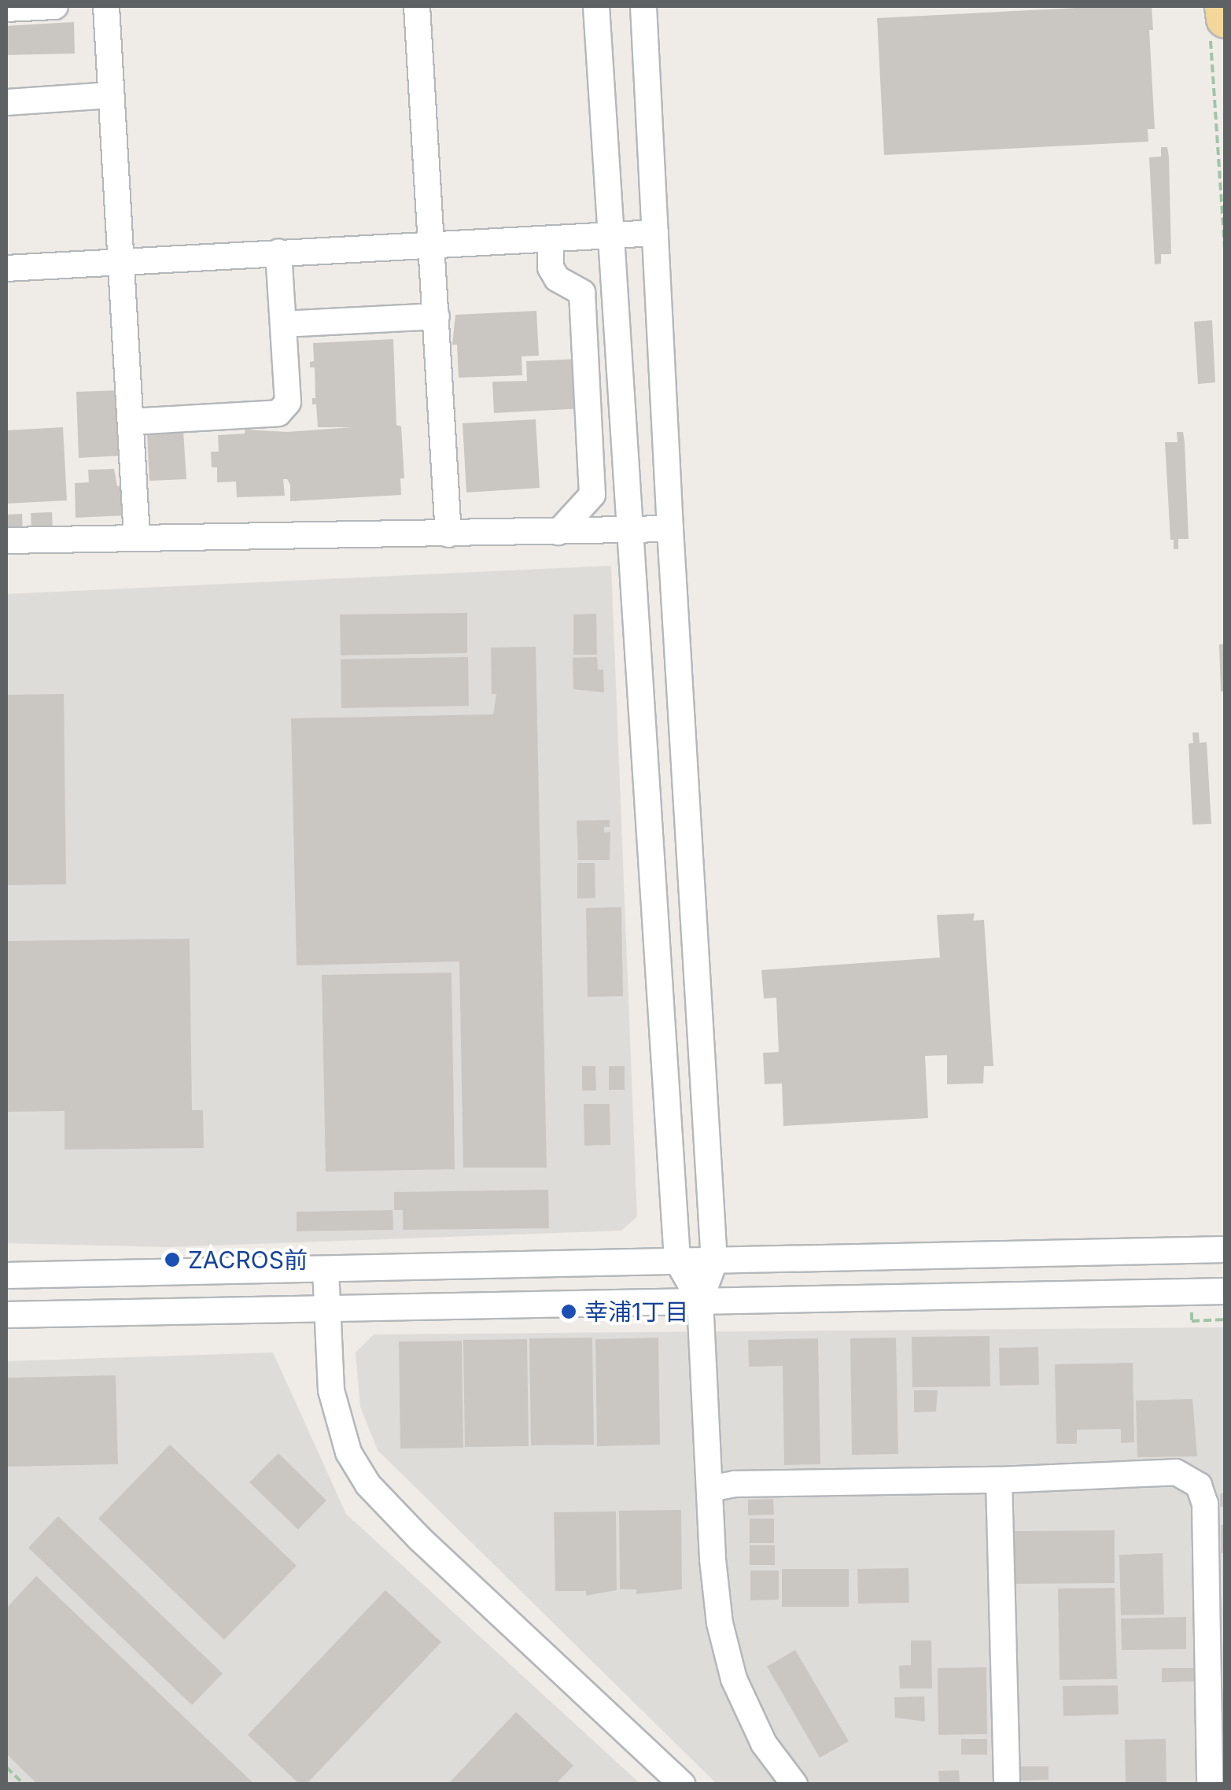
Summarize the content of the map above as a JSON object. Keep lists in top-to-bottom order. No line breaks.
{"places":["ZACROS前","幸浦1丁目"]}
